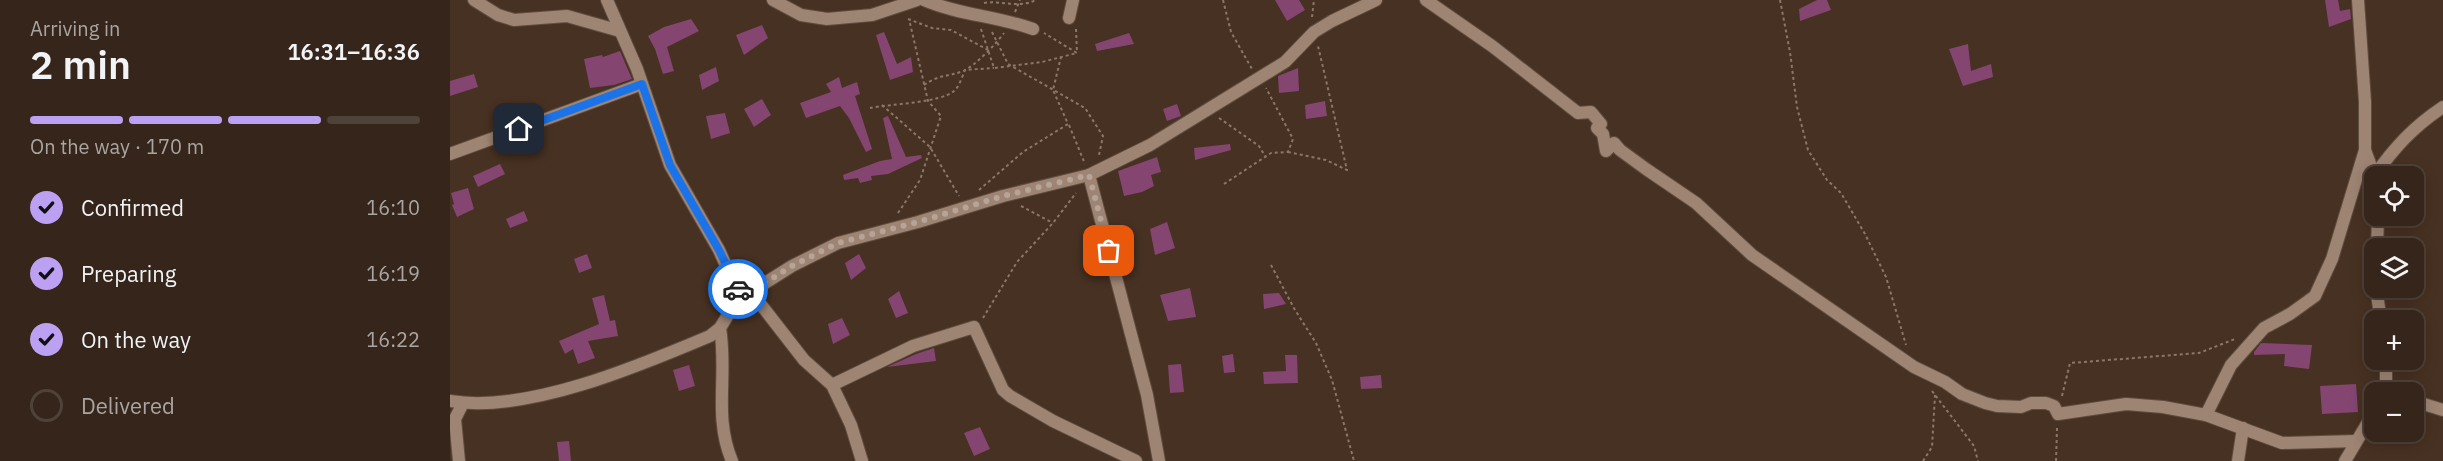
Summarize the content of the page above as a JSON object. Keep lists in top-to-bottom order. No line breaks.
{"page":{"heading":["2 min","Arriving in","16:31–16:36"],"bar":"On the way · 170 m","map_buttons":["+","−"],"list":[["Confirmed","16:10"],["Preparing","16:19"],["On the way","16:22"],"Delivered"]}}
